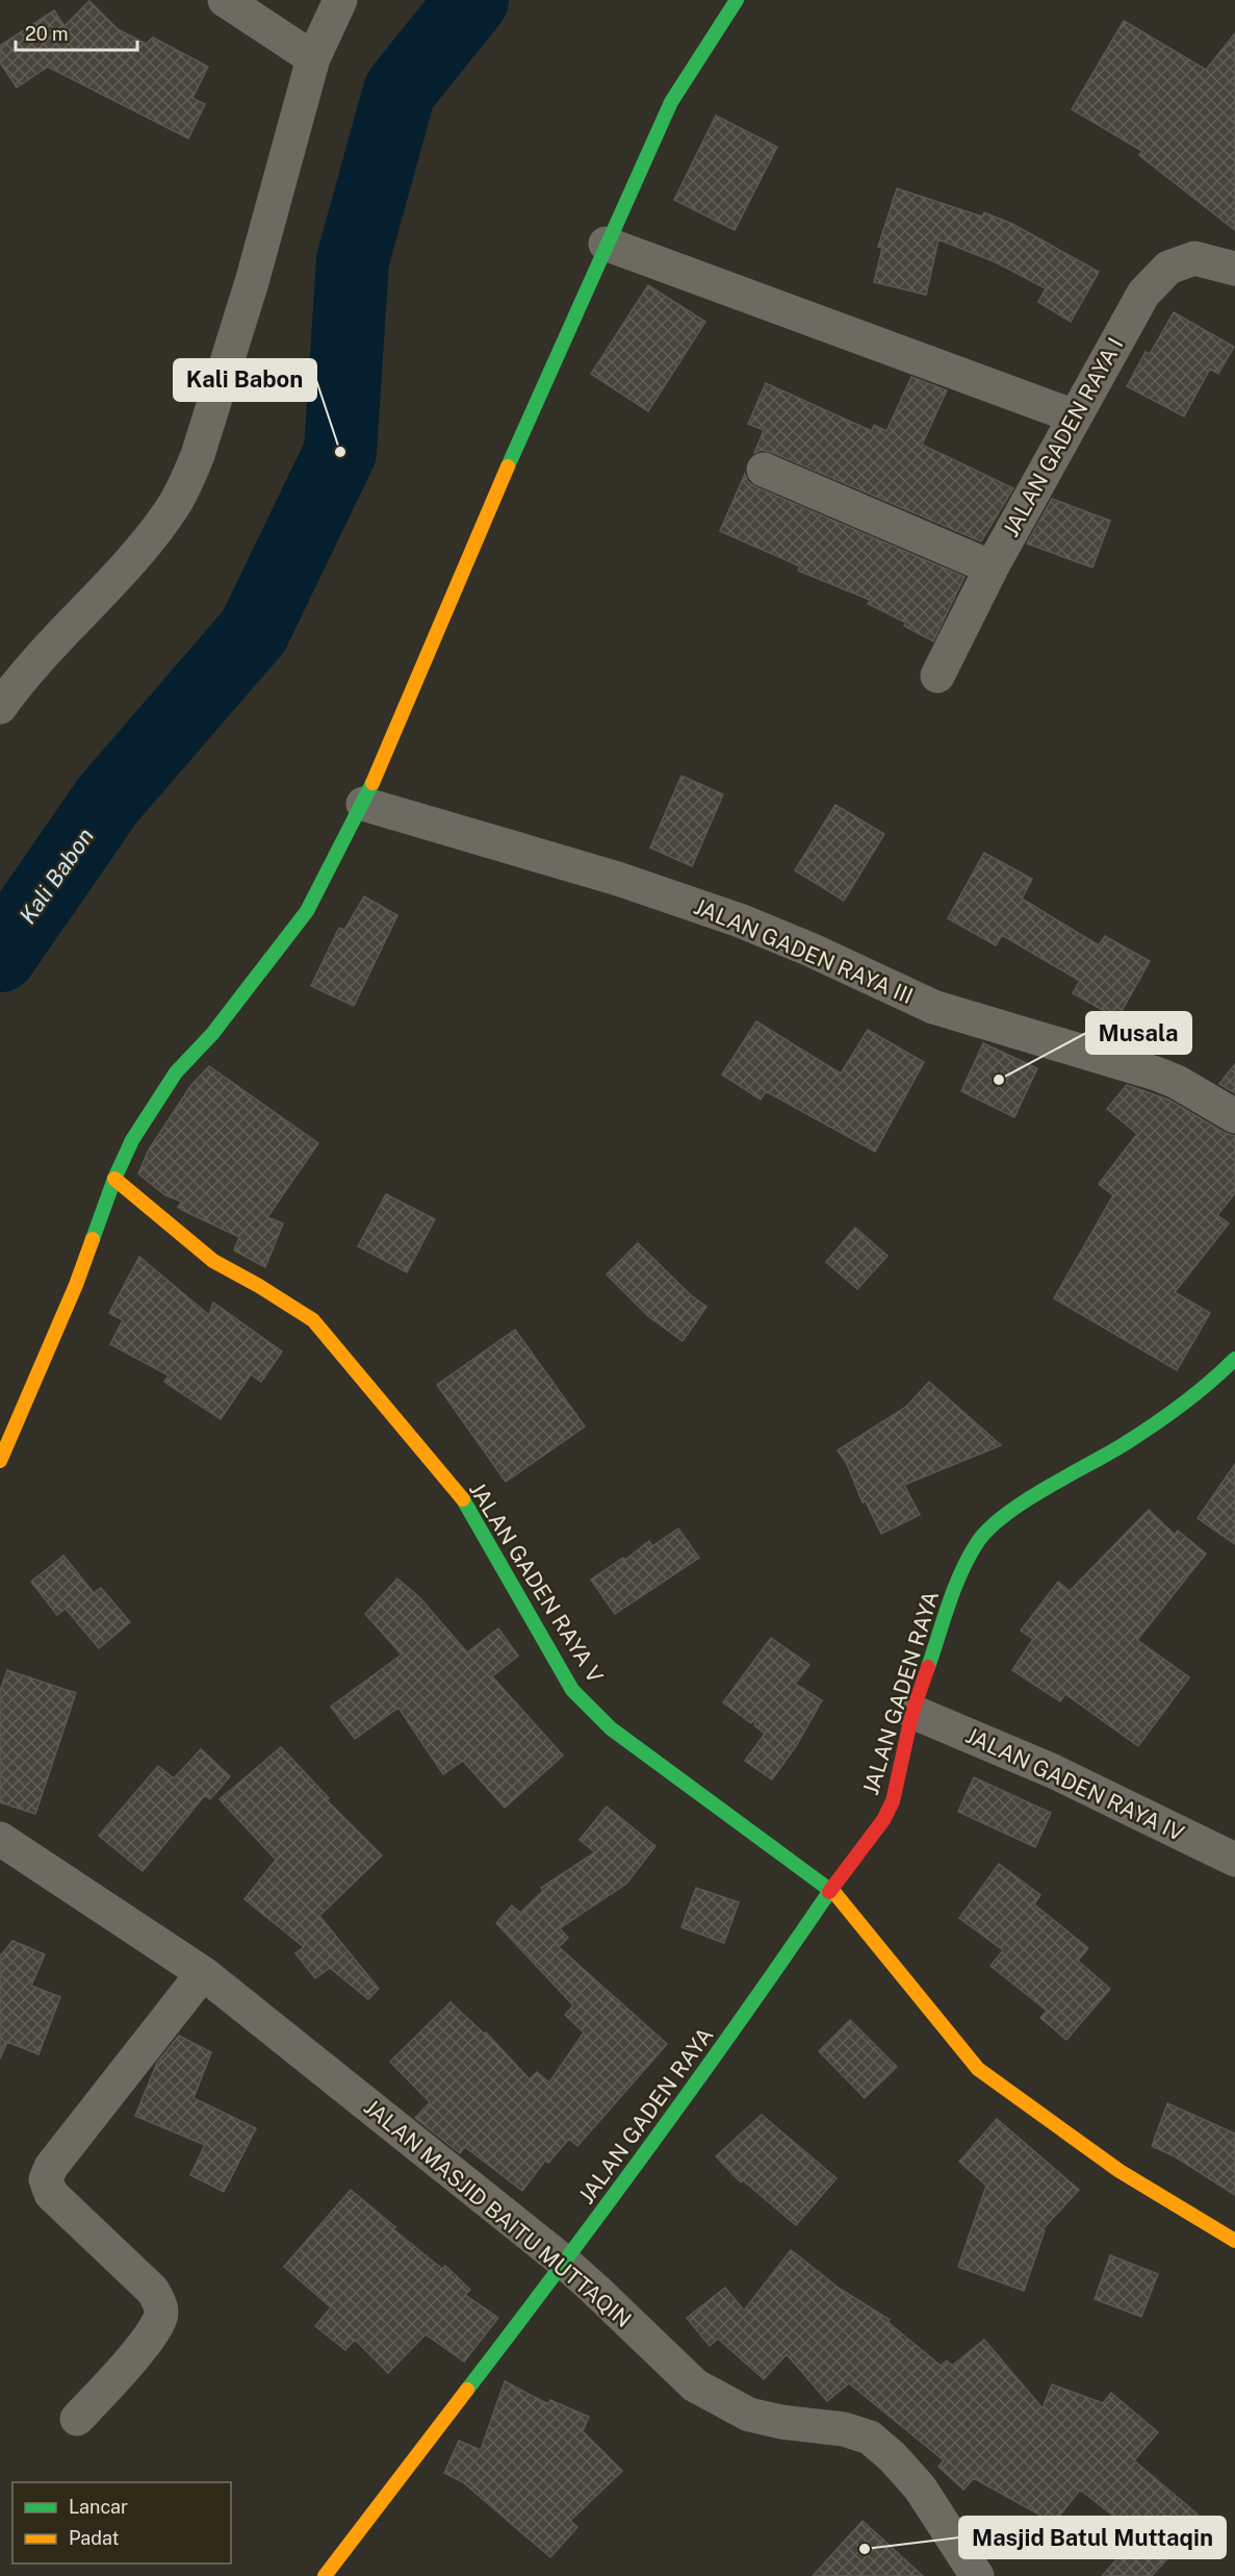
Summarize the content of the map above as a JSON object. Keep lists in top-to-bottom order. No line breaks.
{"streets":{"street":["JALAN GADEN RAYA I","JALAN GADEN RAYA III","JALAN GADEN RAYA V","JALAN GADEN RAYA","JALAN GADEN RAYA IV","JALAN MASJID BAITU MUTTAQIN"]},"crossings":[["JALAN GADEN RAYA V","JALAN GADEN RAYA"],["JALAN GADEN RAYA","JALAN GADEN RAYA IV"],["JALAN GADEN RAYA","JALAN MASJID BAITU MUTTAQIN"]],"water":["Kali Babon"],"places":["Kali Babon","Musala","Masjid Batul Muttaqin"],"legend":["Lancar","Padat"],"scale_bar":"20 m"}
